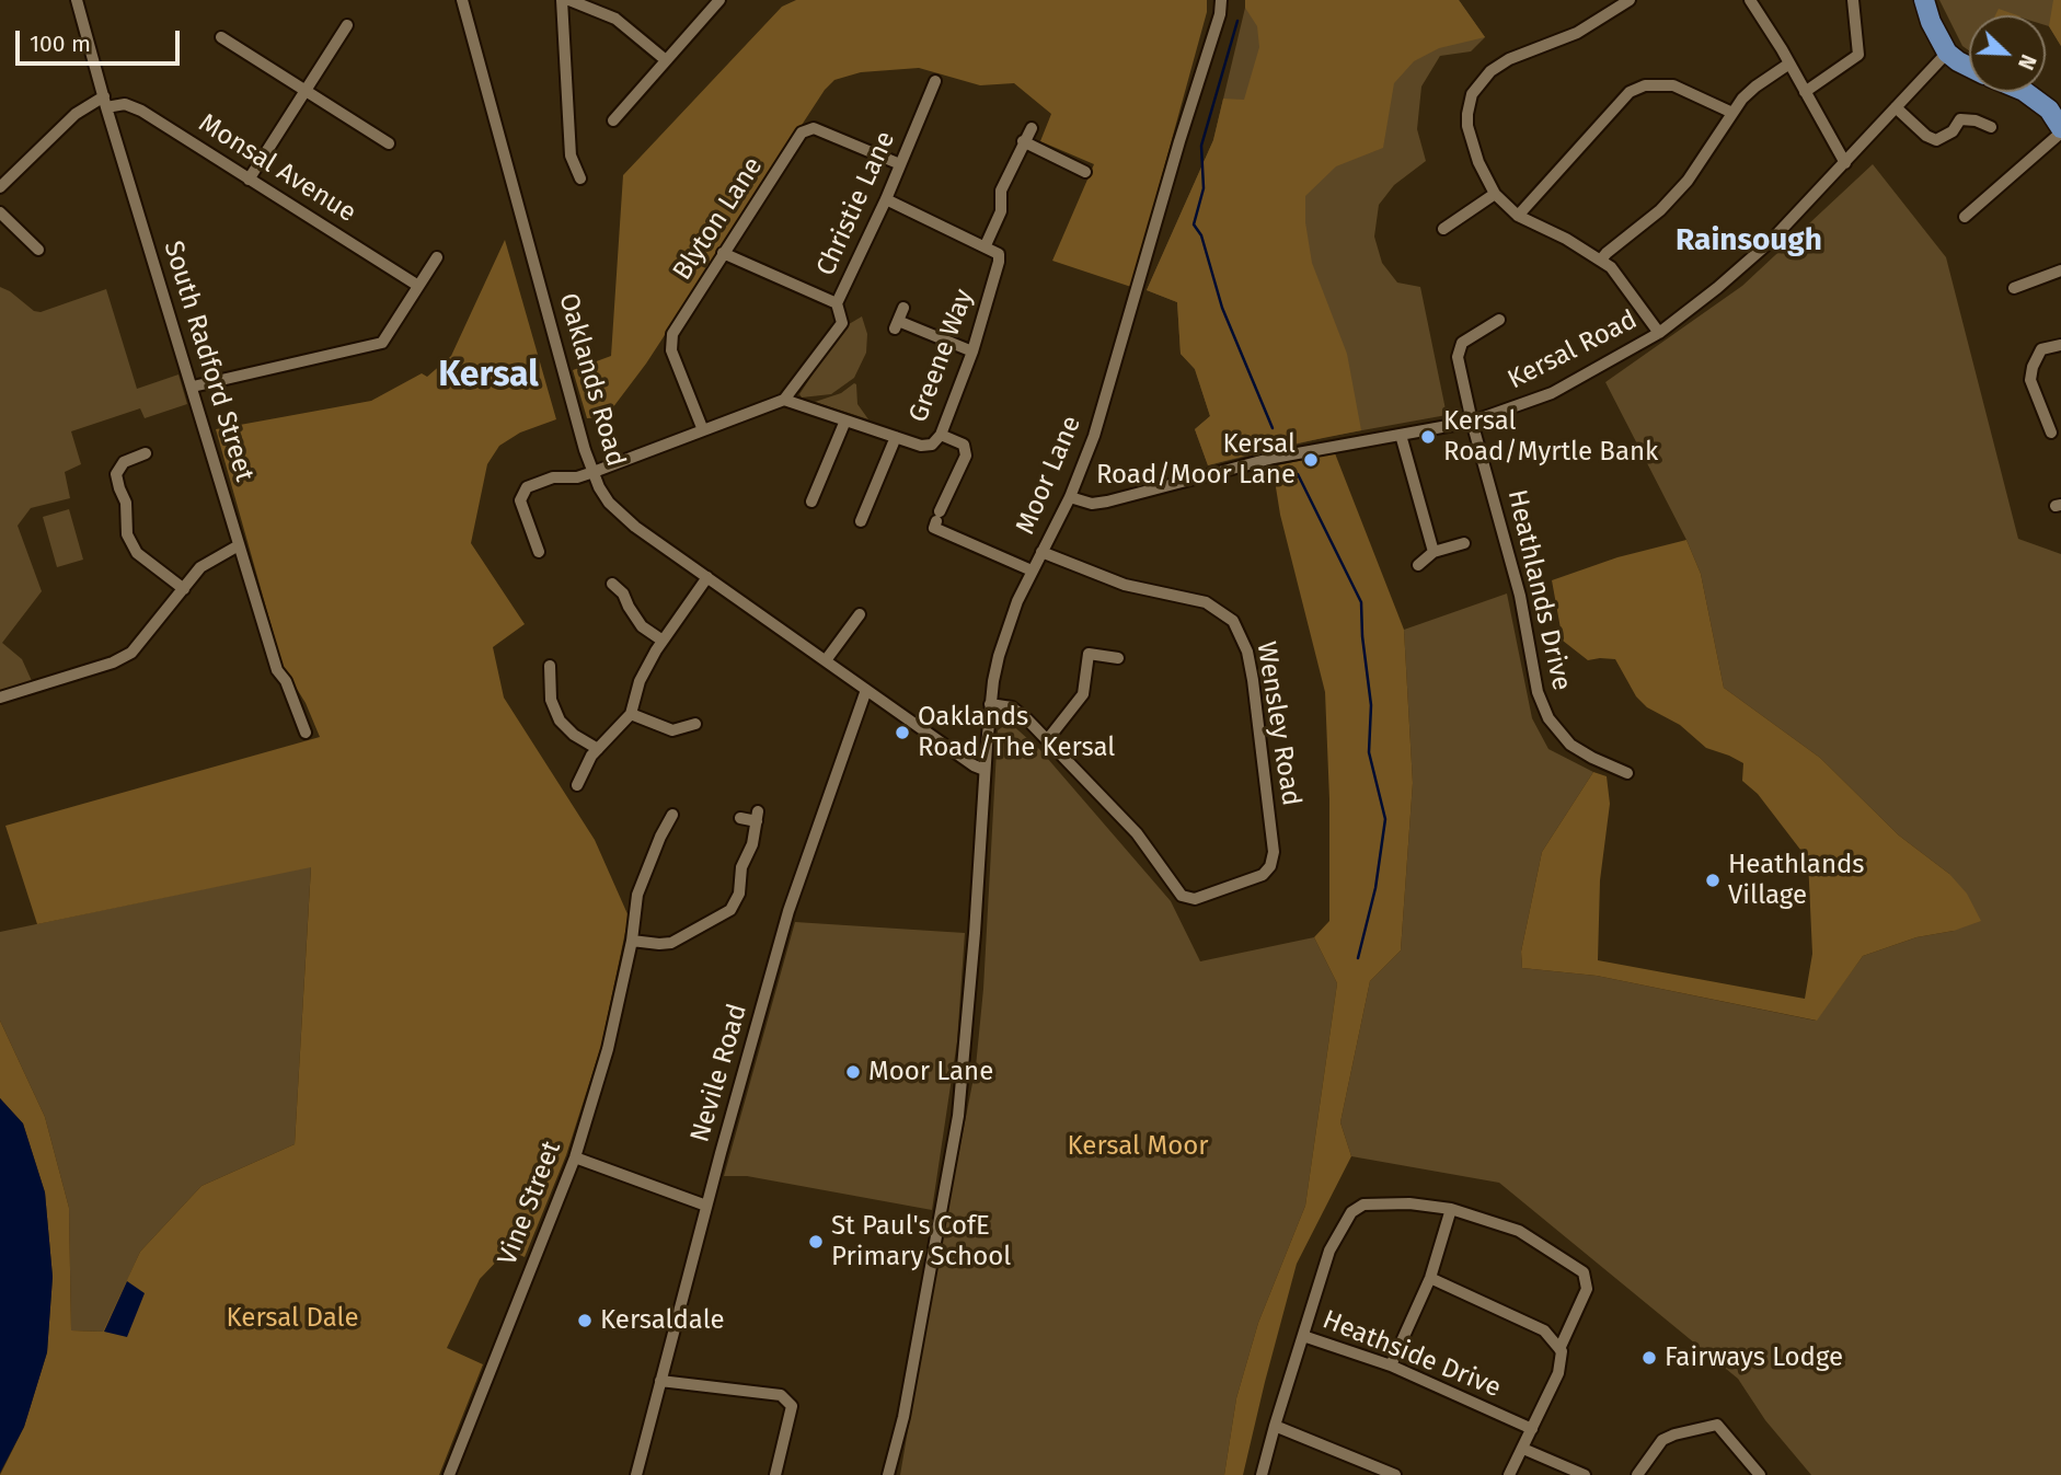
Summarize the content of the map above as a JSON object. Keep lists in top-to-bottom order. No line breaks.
{"streets":{"street":["Monsal Avenue","Christie Lane","Blyton Lane","Kersal Road","Greene Way","South Radford Street","Oaklands Road","Moor Lane","Heathlands Drive","Wensley Road","Nevile Road","Vine Street","Heathside Drive"]},"crossings":[["Monsal Avenue","South Radford Street"],["Christie Lane","Blyton Lane"],["Christie Lane","Greene Way"],["Kersal Road","Moor Lane"],["Kersal Road","Heathlands Drive"],["Oaklands Road","Moor Lane"],["Oaklands Road","Nevile Road"],["Moor Lane","Wensley Road"]],"districts":["Rainsough","Kersal"],"parks":["Kersal Moor","Kersal Dale"],"places":["Kersal Road/Myrtle Bank","Kersal Road/Moor Lane","Oaklands Road/The Kersal","Heathlands Village","Moor Lane","St Paul's CofE Primary School","Kersaldale","Fairways Lodge"],"scale_bar":"100 m","north":"bottom right"}
